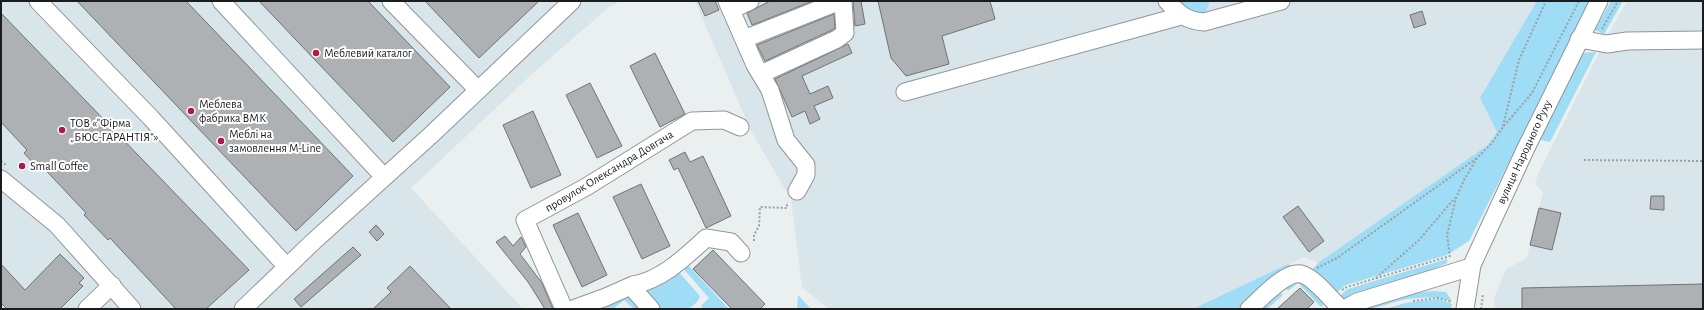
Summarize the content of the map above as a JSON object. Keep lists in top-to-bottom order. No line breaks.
{"streets":{"street":["вулиця Народного Руху","провулок Олександра Довгача"]},"places":["Меблевий каталог","Меблева фабрика ВМК","ТОВ «\"Фірма „БЮС-ГАРАНТІЯ“»","Меблі на замовлення M-Line","Small Coffee"]}
